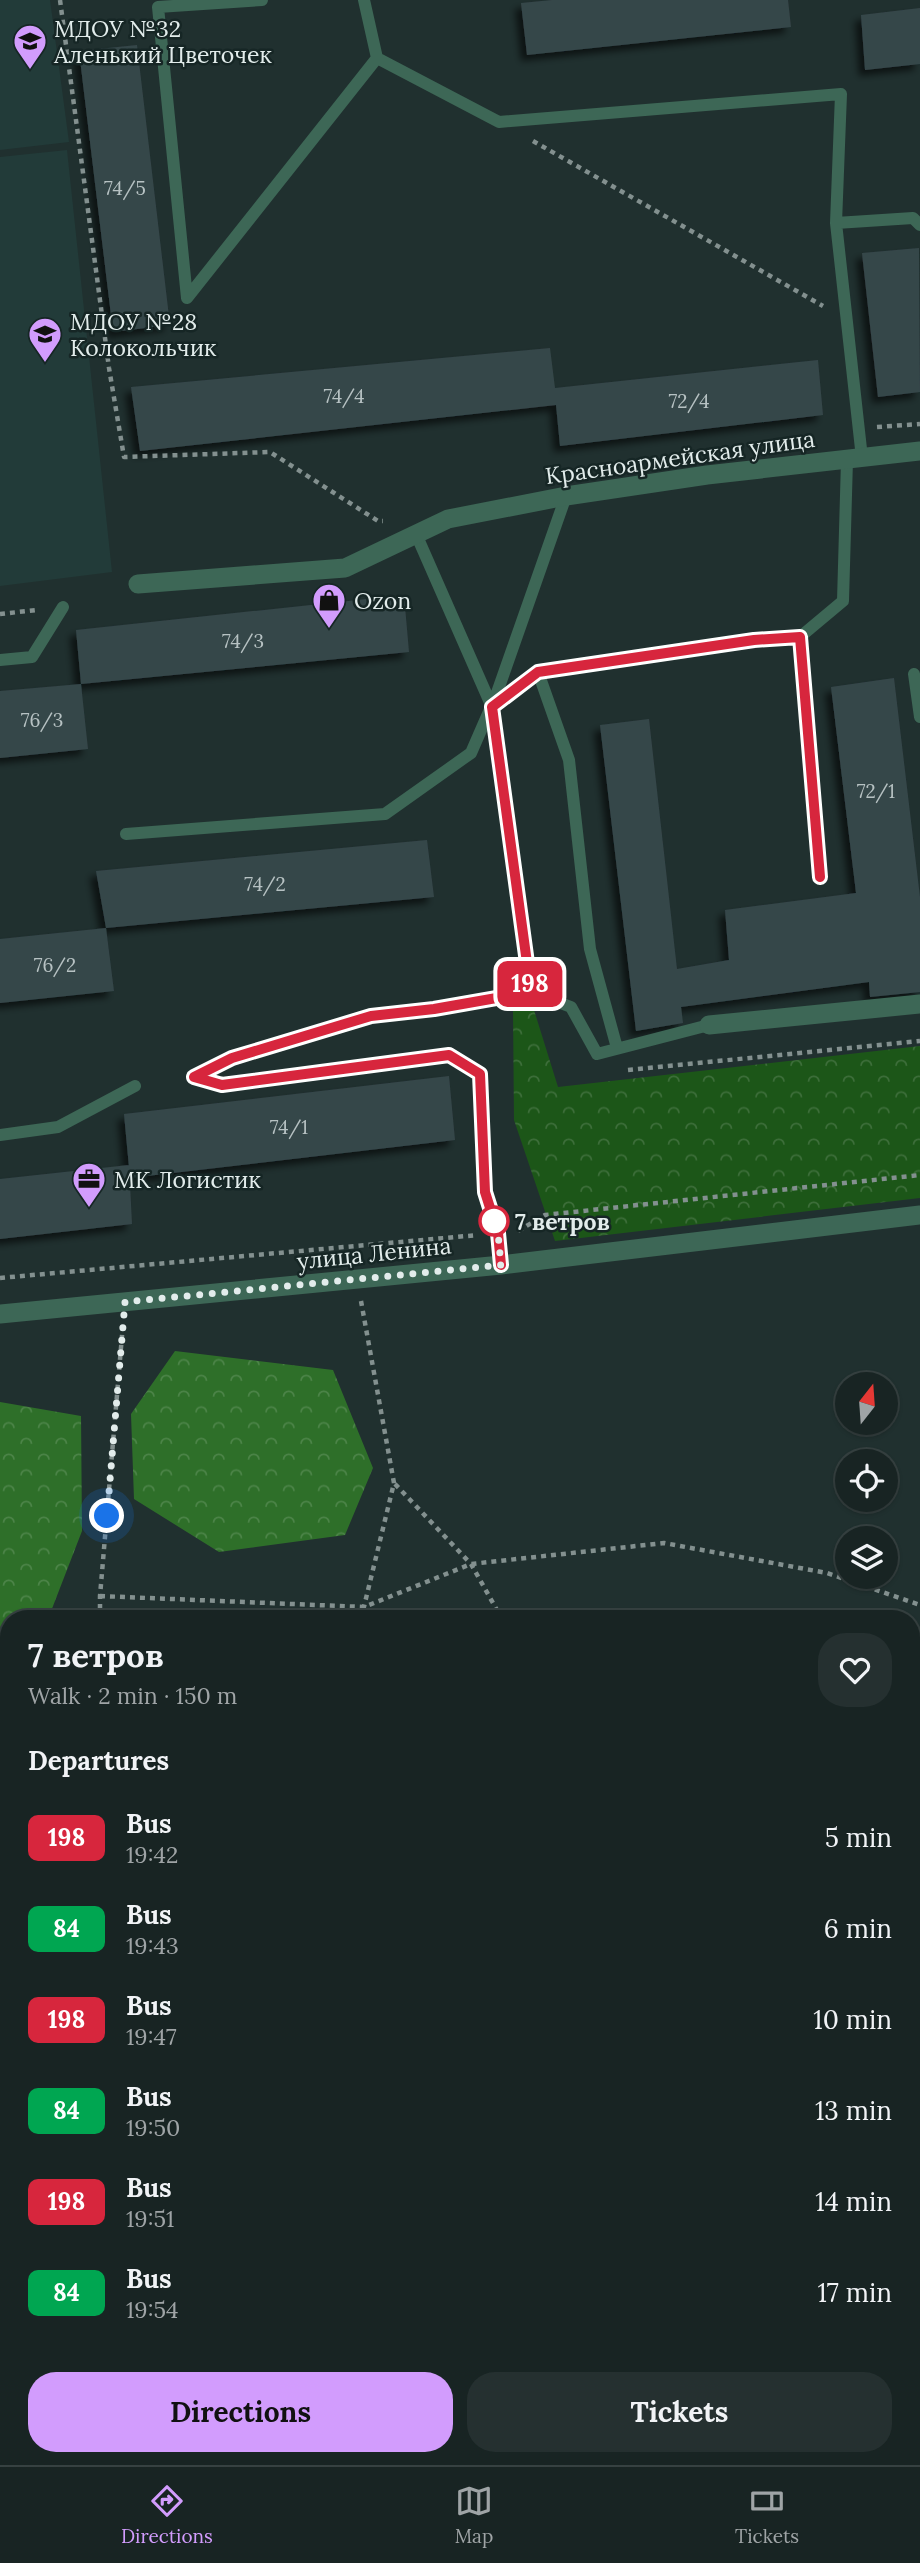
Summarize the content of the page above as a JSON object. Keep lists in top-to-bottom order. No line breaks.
{"streets":{"street":["Красноармейская улица","улица Ленина"]},"places":{"school or university":["МДОУ №32 Аленький Цветочек","МДОУ №28 Колокольчик"],"shop":["Ozon"],"office":["МК Логистик"],"other":["7 ветров"]},"lines":["bus line 198"],"house_numbers":["74/5","74/4","72/4","74/3","76/3","72/1","74/2","76/2","74/1"],"north":"top","page":{"on_map":"198","heading":[["7 ветров","Walk · 2 min · 150 m"],"Departures"],"list":[{"mark":"198","name":"Bus","note":"19:42","value":"5 min"},{"mark":"84","name":"Bus","note":"19:43","value":"6 min"},{"mark":"198","name":"Bus","note":"19:47","value":"10 min"},{"mark":"84","name":"Bus","note":"19:50","value":"13 min"},{"mark":"198","name":"Bus","note":"19:51","value":"14 min"},{"mark":"84","name":"Bus","note":"19:54","value":"17 min"}],"buttons":["Directions","Tickets"],"tabs":["Directions","Map","Tickets"]}}
